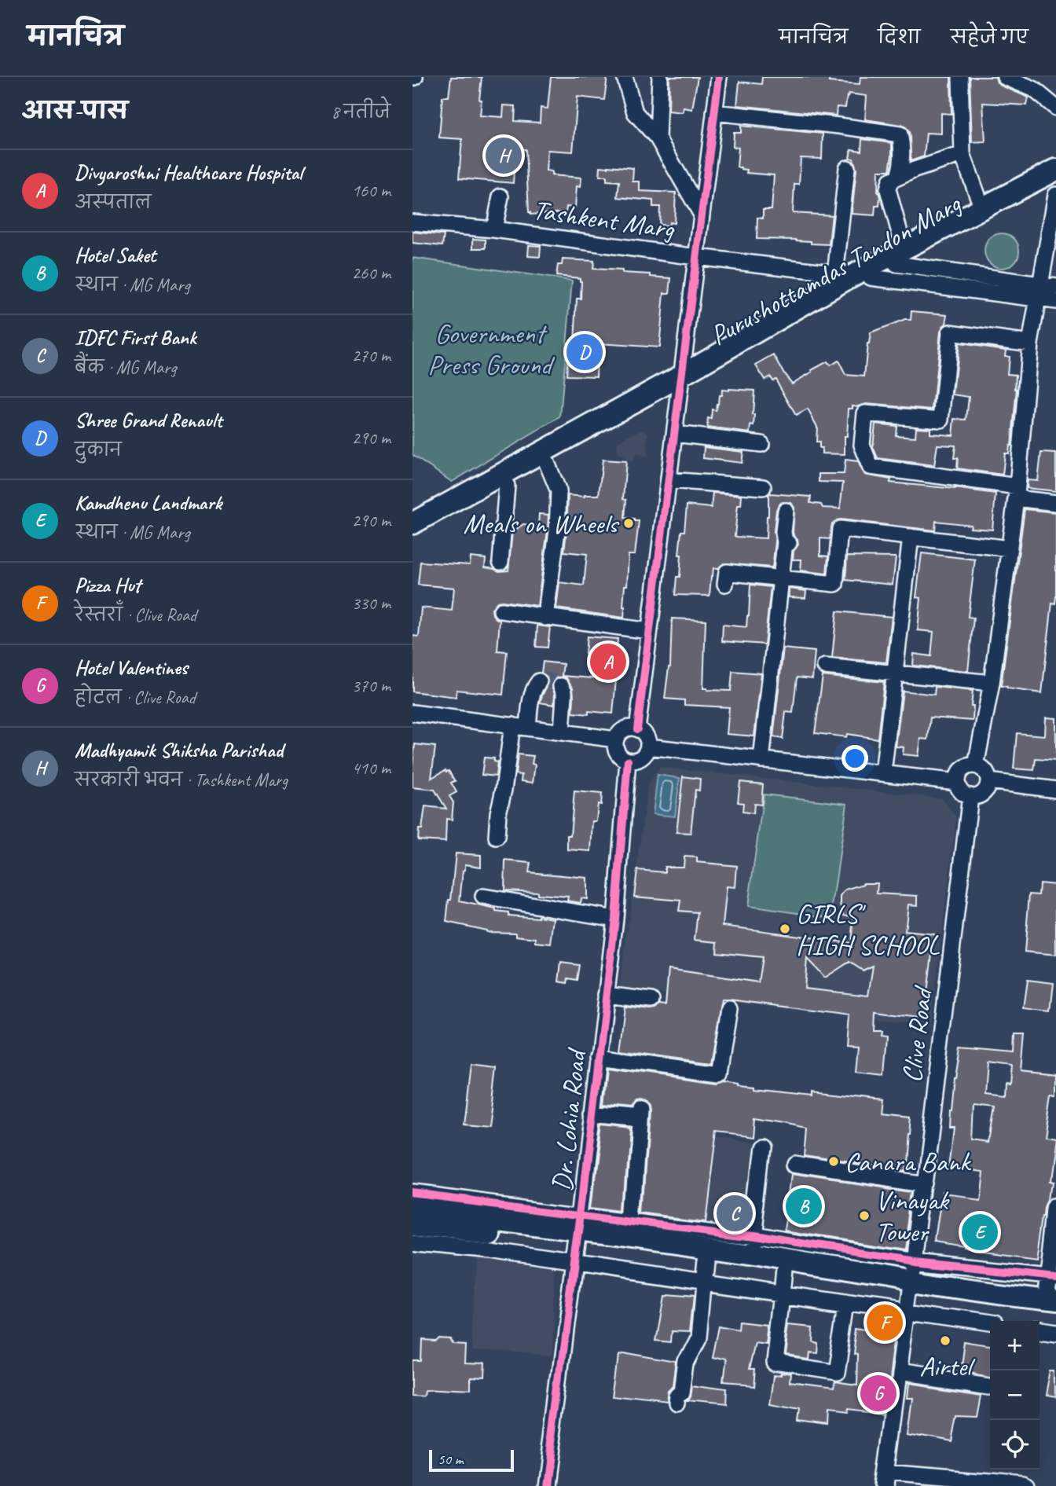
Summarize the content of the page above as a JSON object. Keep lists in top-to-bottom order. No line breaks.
{"streets":{"main road":["Purushottamdas Tandon Marg"],"street":["Tashkent Marg","Clive Road","Dr. Lohia Road"]},"crossings":[["Tashkent Marg","Purushottamdas Tandon Marg"]],"parks":["Government Press Ground"],"places":["Meals on Wheels","GIRLS' HIGH SCHOOL","Canara Bank","Vinayak Tower","Airtel"],"scale_bar":"50 m","page":{"header":"मानचित्र","nav":["मानचित्र","दिशा","सहेजे गए"],"heading":["आस-पास","8 नतीजे"],"pins":["H","D","A","B","C","E","F","G"],"list":[{"mark":"A","name":"Divyaroshni Healthcare Hospital","note":"अस्पताल","value":"160 m"},{"mark":"B","name":"Hotel Saket","note":"स्थान · MG Marg","value":"260 m"},{"mark":"C","name":"IDFC First Bank","note":"बैंक · MG Marg","value":"270 m"},{"mark":"D","name":"Shree Grand Renault","note":"दुकान","value":"290 m"},{"mark":"E","name":"Kamdhenu Landmark","note":"स्थान · MG Marg","value":"290 m"},{"mark":"F","name":"Pizza Hut","note":"रेस्तराँ · Clive Road","value":"330 m"},{"mark":"G","name":"Hotel Valentines","note":"होटल · Clive Road","value":"370 m"},{"mark":"H","name":"Madhyamik Shiksha Parishad","note":"सरकारी भवन · Tashkent Marg","value":"410 m"}],"map_buttons":["+","−"],"scale":"50 m"}}
